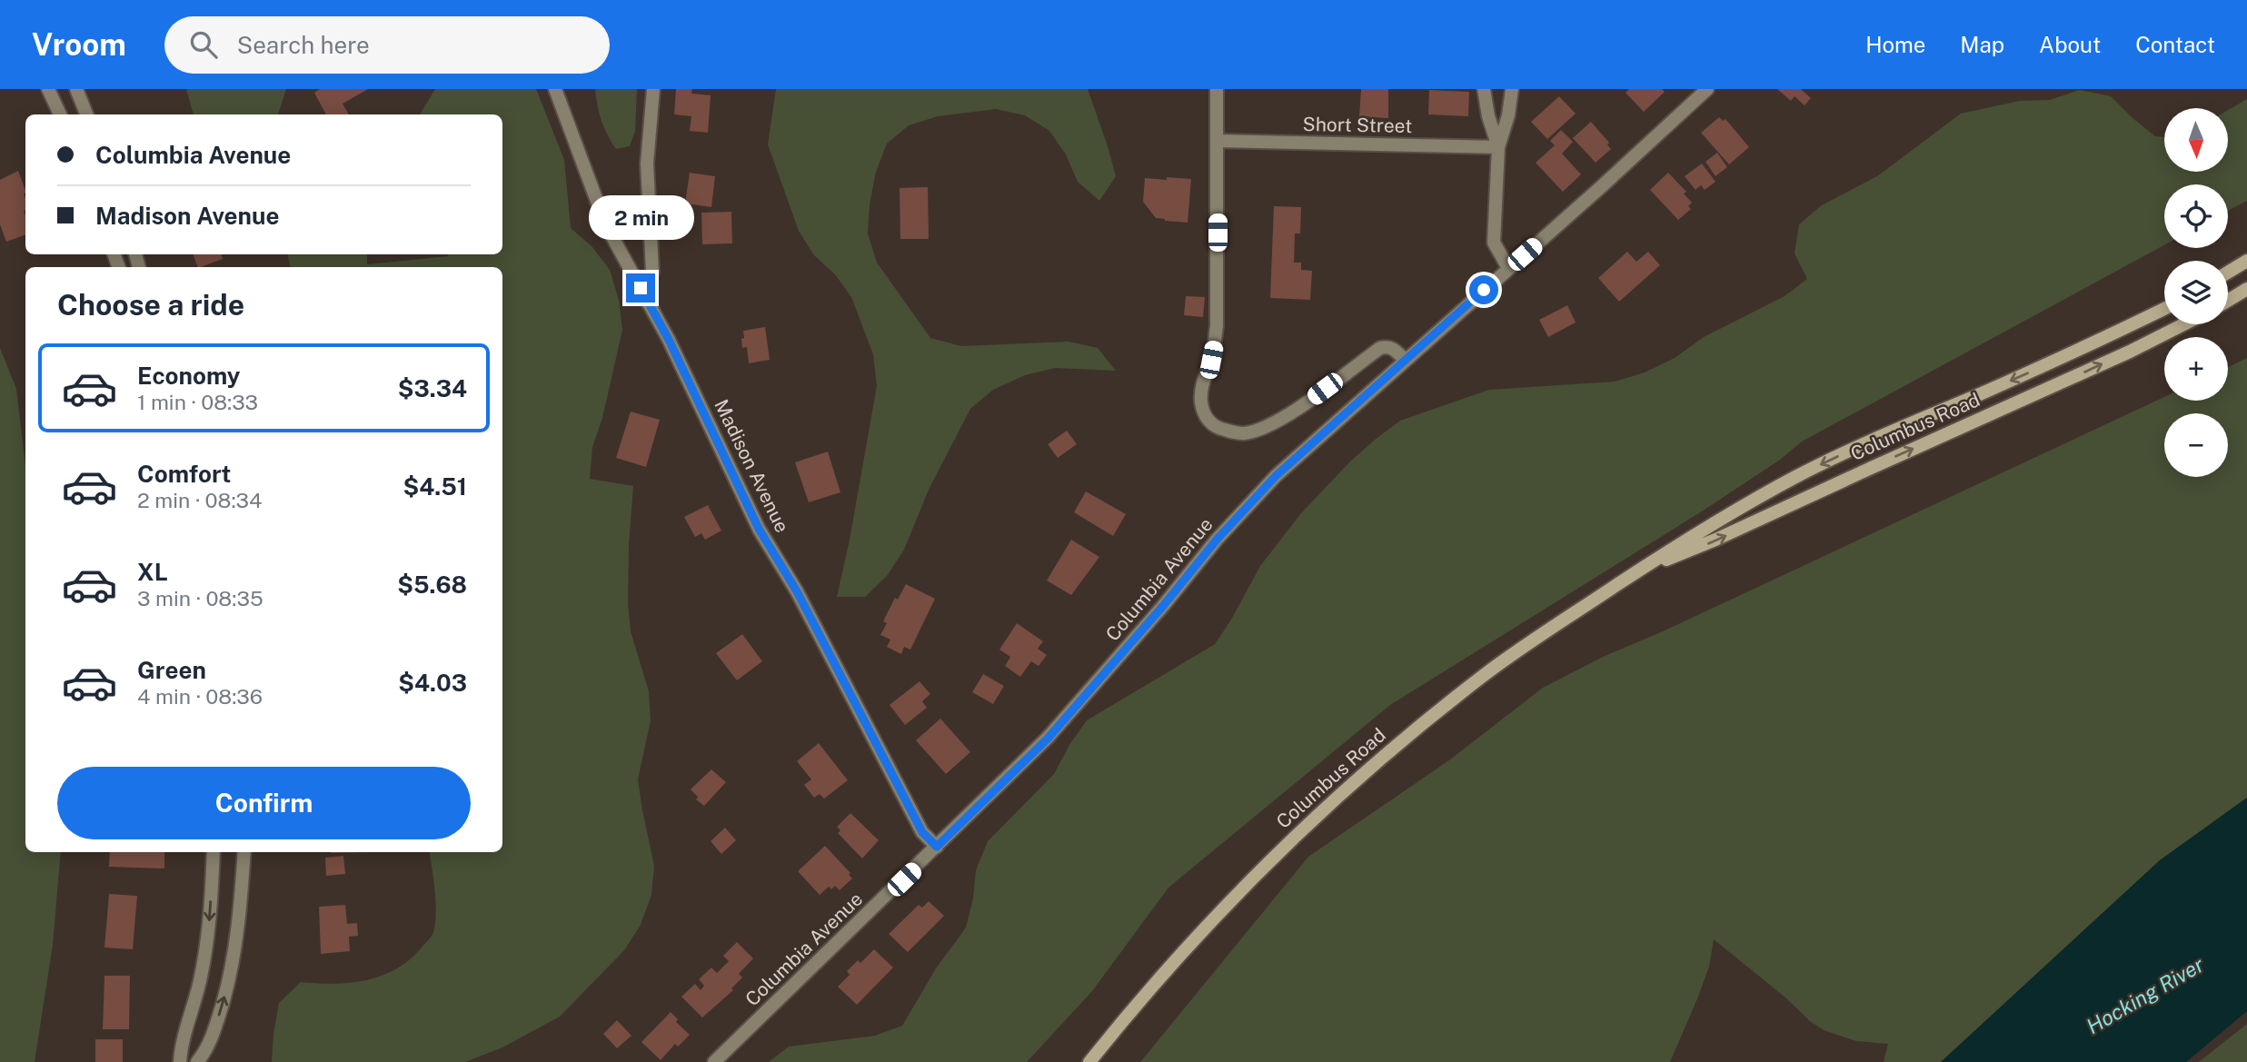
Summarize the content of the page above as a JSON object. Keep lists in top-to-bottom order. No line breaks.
{"streets":{"main road":["Columbus Road"],"street":["Short Street","Madison Avenue","Columbia Avenue"]},"crossings":[["Madison Avenue","Columbia Avenue"]],"water":["Hocking River"],"north":"bottom","page":{"header":"Vroom","search":"Search here","nav":["Home","Map","About","Contact"],"map_buttons":["+","−"],"banner":["Columbia Avenue","Madison Avenue"],"bubble":"2 min","heading":"Choose a ride","list":[{"name":"Economy","note":"1 min · 08:33","value":"$3.34"},{"name":"Comfort","note":"2 min · 08:34","value":"$4.51"},{"name":"XL","note":"3 min · 08:35","value":"$5.68"},{"name":"Green","note":"4 min · 08:36","value":"$4.03"}],"buttons":"Confirm"}}
